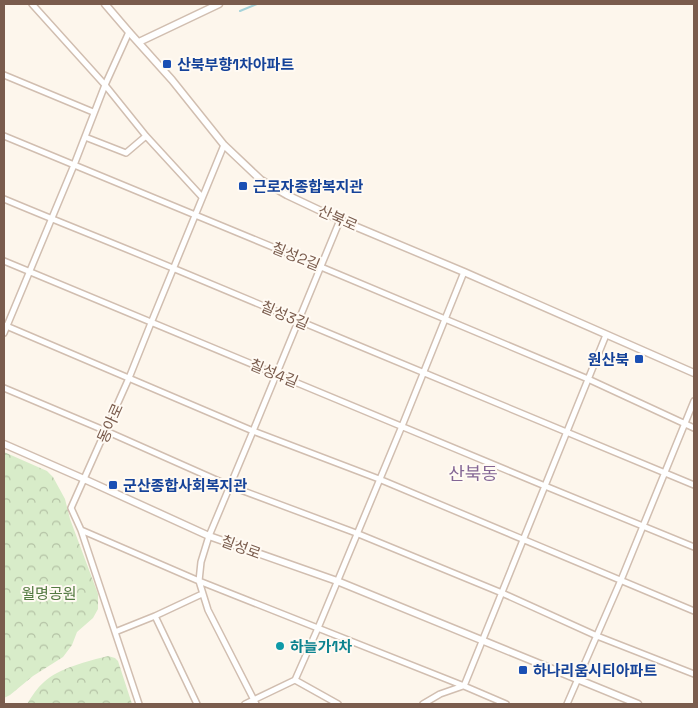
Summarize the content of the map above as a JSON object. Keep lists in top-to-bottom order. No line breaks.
{"streets":{"street":["산북로","칠성2길","칠성3길","칠성4길","동아로","칠성로"]},"crossings":[["산북로","동아로"],["칠성2길","동아로"],["칠성3길","동아로"],["칠성4길","동아로"],["동아로","칠성로"]],"districts":["산북동"],"parks":["월명공원"],"places":{"transit":["산북부향1차아파트","근로자종합복지관","원산북","군산종합사회복지관","하나리움시티아파트"],"other":["하늘가1차"]}}
